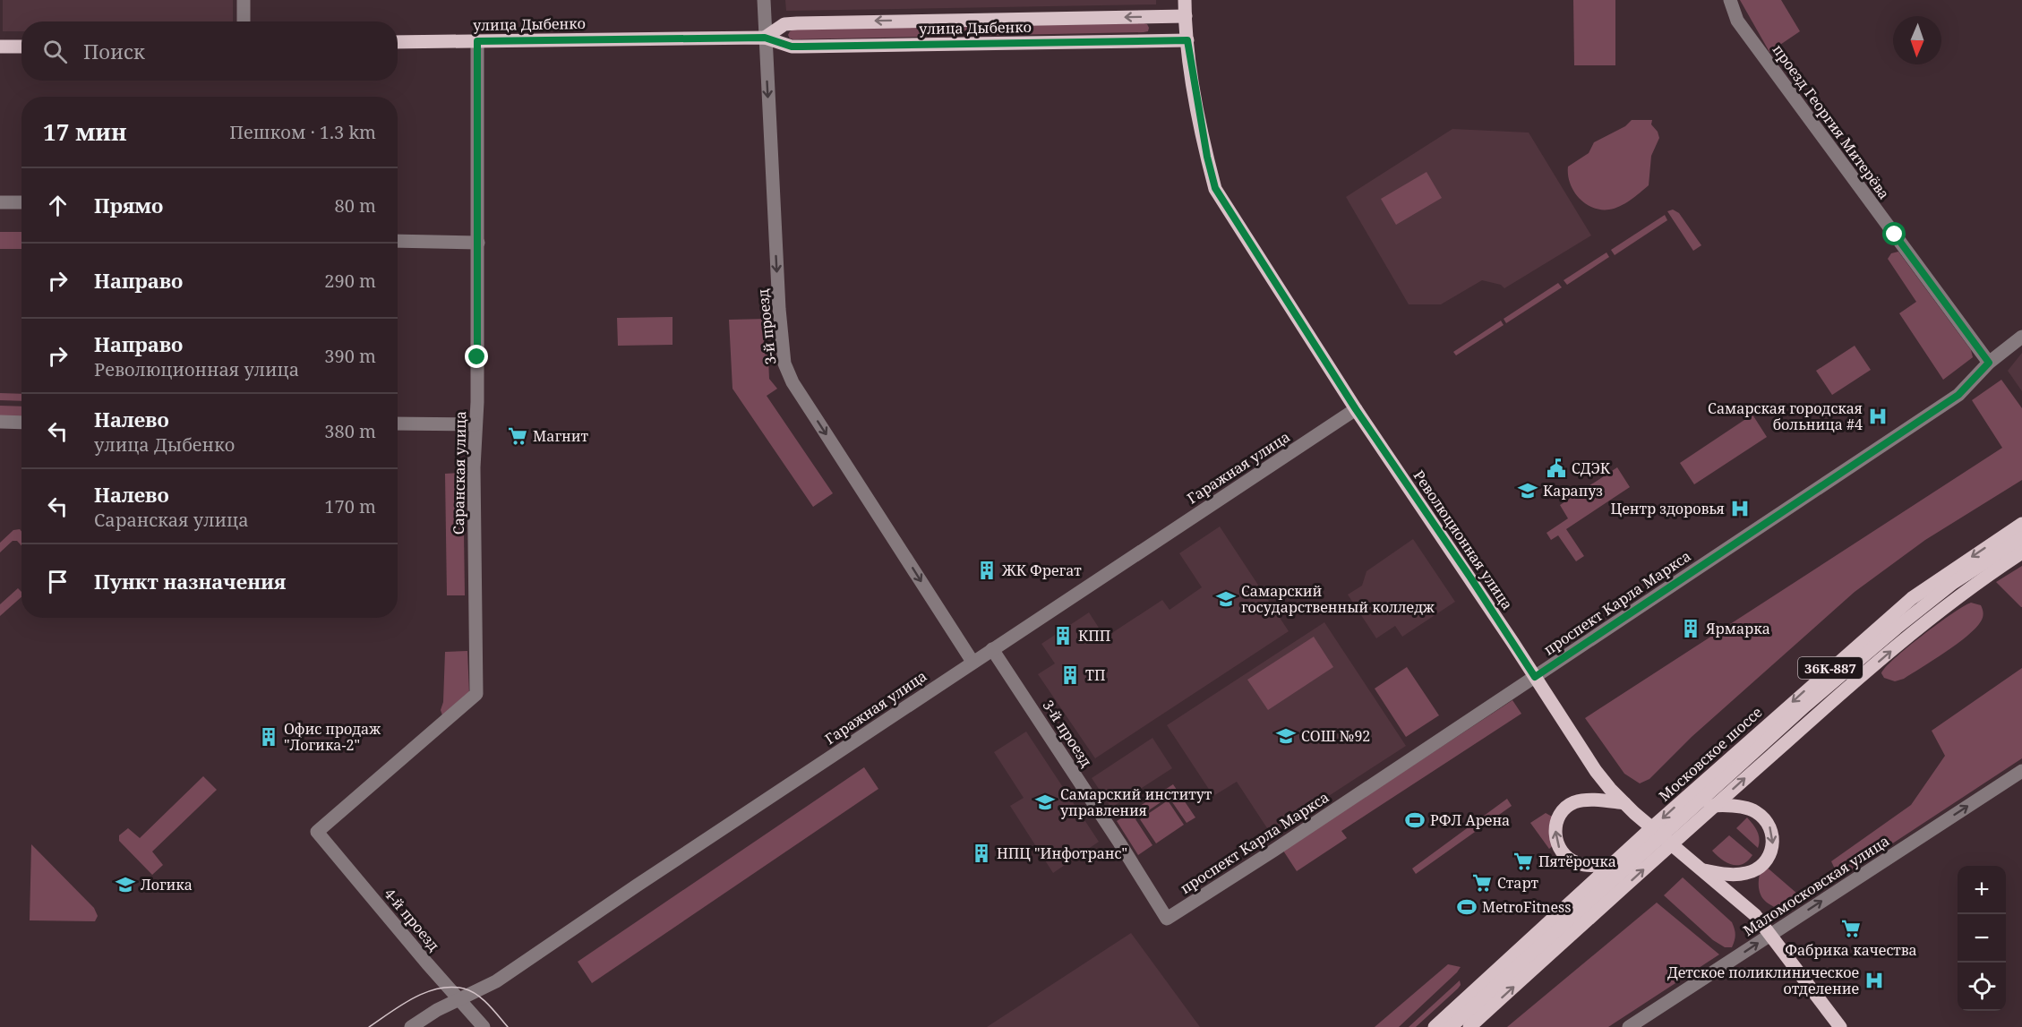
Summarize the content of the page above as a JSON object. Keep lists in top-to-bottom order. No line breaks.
{"streets":{"main road":["улица Дыбенко","Революционная улица","36К-887","Московское шоссе"],"street":["проезд Георгия Митерёва","3-й проезд","Гаражная улица","Саранская улица","проспект Карла Маркса","Маломосковская улица","4-й проезд"]},"crossings":[["улица Дыбенко","3-й проезд"],["улица Дыбенко","Саранская улица"],["улица Дыбенко","Революционная улица"],["проезд Георгия Митерёва","проспект Карла Маркса"],["3-й проезд","Гаражная улица"],["3-й проезд","проспект Карла Маркса"],["Гаражная улица","Революционная улица"],["Гаражная улица","4-й проезд"],["Саранская улица","4-й проезд"],["Революционная улица","проспект Карла Маркса"],["Революционная улица","Московское шоссе"],["Революционная улица","Маломосковская улица"]],"one_way":["3-й проезд","Маломосковская улица"],"places":{"hospital":["Самарская городская больница #4","Центр здоровья","Детское поликлиническое отделение"],"supermarket":["Магнит","Пятёрочка","Старт","Фабрика качества"],"public building":["СДЭК"],"school or university":["Карапуз","Самарский государственный колледж","СОШ №92","Самарский институт управления","Логика"],"building":["ЖК Фрегат","Ярмарка","КПП","ТП","Офис продаж \"Логика-2\"","НПЦ \"Инфотранс\""],"sports":["РФЛ Арена","MetroFitness"]},"north":"bottom","page":{"search":"Поиск","heading":["17 мин","Пешком · 1.3 km"],"list":[["Прямо","80 m"],["Направо","290 m"],["Направо","Революционная улица","390 m"],["Налево","улица Дыбенко","380 m"],["Налево","Саранская улица","170 m"],"Пункт назначения"],"map_buttons":["+","−"]}}
